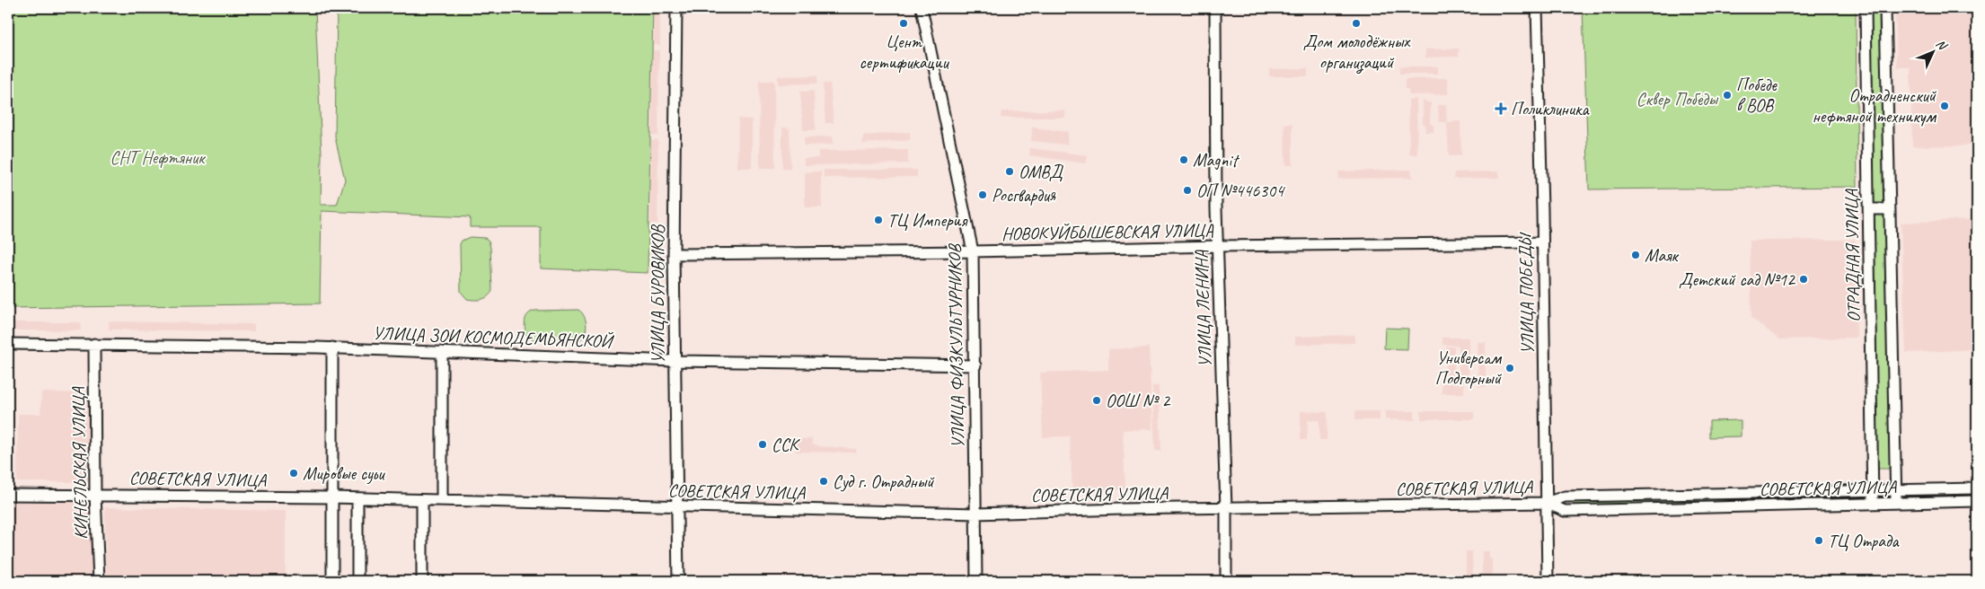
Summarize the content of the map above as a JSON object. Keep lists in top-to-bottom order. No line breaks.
{"streets":{"street":["НОВОКУЙБЫШЕВСКАЯ УЛИЦА","ОТРАДНАЯ УЛИЦА","УЛИЦА БУРОВИКОВ","УЛИЦА ПОБЕДЫ","УЛИЦА ЛЕНИНА","УЛИЦА ЗОИ КОСМОДЕМЬЯНСКОЙ","УЛИЦА ФИЗКУЛЬТУРНИКОВ","КИНЕЛЬСКАЯ УЛИЦА","СОВЕТСКАЯ УЛИЦА"]},"crossings":[["НОВОКУЙБЫШЕВСКАЯ УЛИЦА","УЛИЦА БУРОВИКОВ"],["НОВОКУЙБЫШЕВСКАЯ УЛИЦА","УЛИЦА ПОБЕДЫ"],["НОВОКУЙБЫШЕВСКАЯ УЛИЦА","УЛИЦА ЛЕНИНА"],["НОВОКУЙБЫШЕВСКАЯ УЛИЦА","УЛИЦА ФИЗКУЛЬТУРНИКОВ"],["ОТРАДНАЯ УЛИЦА","СОВЕТСКАЯ УЛИЦА"],["УЛИЦА БУРОВИКОВ","УЛИЦА ЗОИ КОСМОДЕМЬЯНСКОЙ"],["УЛИЦА БУРОВИКОВ","СОВЕТСКАЯ УЛИЦА"],["УЛИЦА ПОБЕДЫ","СОВЕТСКАЯ УЛИЦА"],["УЛИЦА ЛЕНИНА","СОВЕТСКАЯ УЛИЦА"],["УЛИЦА ЗОИ КОСМОДЕМЬЯНСКОЙ","УЛИЦА ФИЗКУЛЬТУРНИКОВ"],["УЛИЦА ЗОИ КОСМОДЕМЬЯНСКОЙ","КИНЕЛЬСКАЯ УЛИЦА"],["УЛИЦА ФИЗКУЛЬТУРНИКОВ","СОВЕТСКАЯ УЛИЦА"],["КИНЕЛЬСКАЯ УЛИЦА","СОВЕТСКАЯ УЛИЦА"]],"parks":["Сквер Победы","СНТ Нефтяник"],"places":{"other":["Цент сертификации","Дом молодёжных организаций","Победе в ВОВ","Отрадненский нефтяной техникум","Magnit","ОМВД","ОП №446304","Росгвардия","ТЦ Империя","Маяк","Детский сад №12","Универсам Подгорный","ООШ № 2","ССК","Мировые суьи","Суд г. Отрадный","ТЦ Отрада"],"health":["Поликлиника"]},"north":"top right"}
